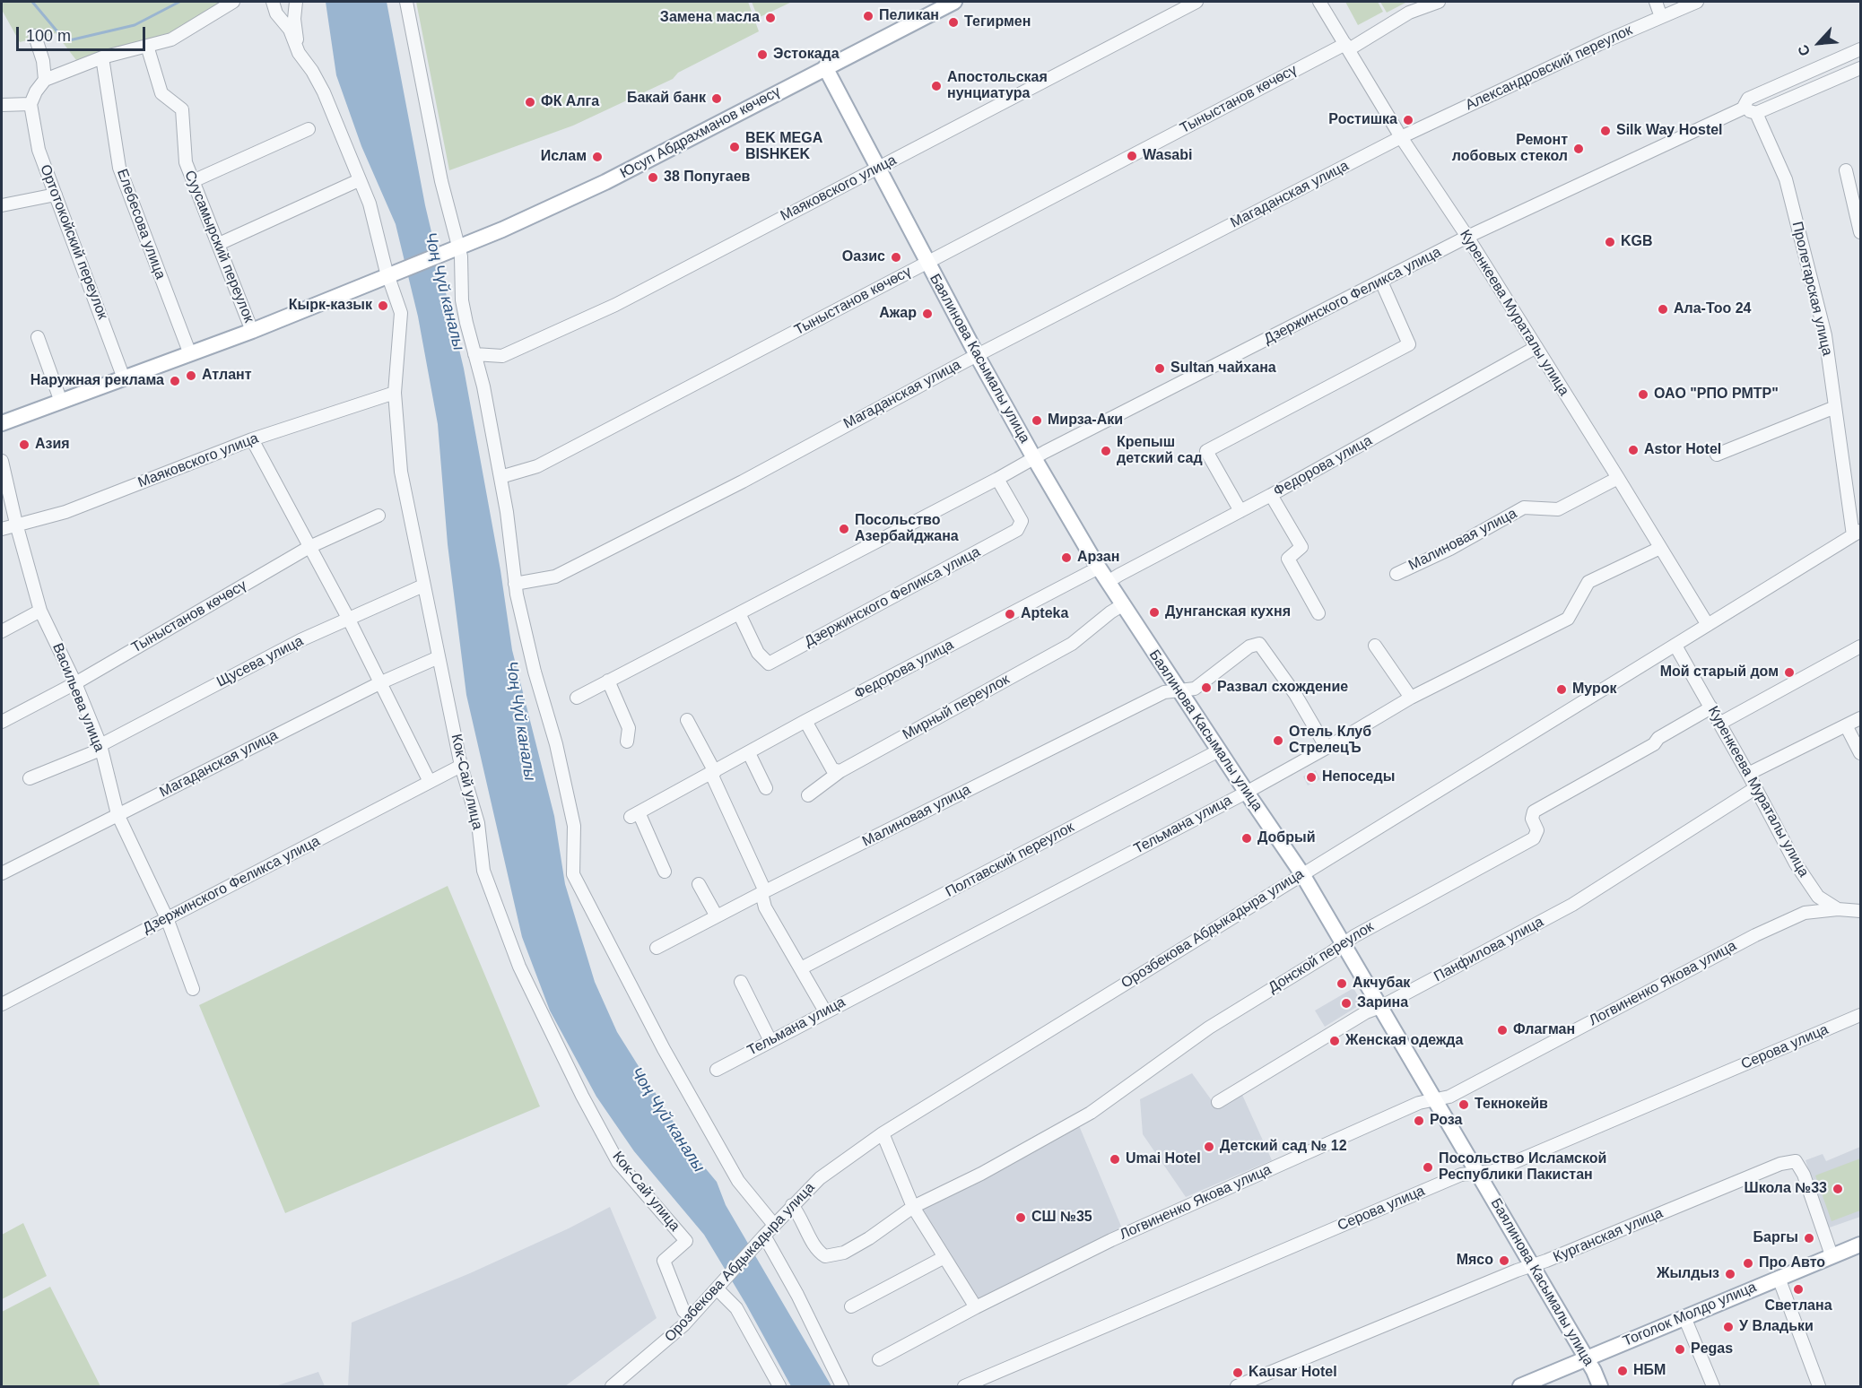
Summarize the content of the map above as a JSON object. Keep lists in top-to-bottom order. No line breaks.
{"streets":{"main road":["Юсуп Абдрахманов көчөсү","Баялинова Касымалы улица","Тоголок Молдо улица"],"street":["Александровский переулок","Тыныстанов көчөсү","Маяковского улица","Магаданская улица","Елебесова улица","Ортотокойский переулок","Суусамырский переулок","Пролетарская улица","Дзержинского Феликса улица","Куренкеева Мураталы улица","Федорова улица","Малиновая улица","Щусева улица","Васильева улица","Мирный переулок","Кок-Сай улица","Тельмана улица","Полтавский переулок","Орозбекова Абдыкадыра улица","Панфилова улица","Донской переулок","Логвиненко Якова улица","Серова улица","Курганская улица"]},"crossings":[["Александровский переулок","Магаданская улица"],["Александровский переулок","Куренкеева Мураталы улица"],["Тыныстанов көчөсү","Куренкеева Мураталы улица"],["Тыныстанов көчөсү","Баялинова Касымалы улица"],["Тыныстанов көчөсү","Васильева улица"],["Юсуп Абдрахманов көчөсү","Баялинова Касымалы улица"],["Юсуп Абдрахманов көчөсү","Кок-Сай улица"],["Маяковского улица","Баялинова Касымалы улица"],["Маяковского улица","Васильева улица"],["Маяковского улица","Кок-Сай улица"],["Магаданская улица","Куренкеева Мураталы улица"],["Магаданская улица","Баялинова Касымалы улица"],["Магаданская улица","Васильева улица"],["Магаданская улица","Кок-Сай улица"],["Пролетарская улица","Орозбекова Абдыкадыра улица"],["Дзержинского Феликса улица","Куренкеева Мураталы улица"],["Дзержинского Феликса улица","Баялинова Касымалы улица"],["Дзержинского Феликса улица","Васильева улица"],["Дзержинского Феликса улица","Кок-Сай улица"],["Куренкеева Мураталы улица","Федорова улица"],["Куренкеева Мураталы улица","Малиновая улица"],["Куренкеева Мураталы улица","Тельмана улица"],["Куренкеева Мураталы улица","Орозбекова Абдыкадыра улица"],["Куренкеева Мураталы улица","Панфилова улица"],["Куренкеева Мураталы улица","Донской переулок"],["Куренкеева Мураталы улица","Логвиненко Якова улица"],["Баялинова Касымалы улица","Федорова улица"],["Баялинова Касымалы улица","Малиновая улица"],["Баялинова Касымалы улица","Мирный переулок"],["Баялинова Касымалы улица","Тельмана улица"],["Баялинова Касымалы улица","Полтавский переулок"],["Баялинова Касымалы улица","Орозбекова Абдыкадыра улица"],["Баялинова Касымалы улица","Панфилова улица"],["Баялинова Касымалы улица","Донской переулок"],["Баялинова Касымалы улица","Логвиненко Якова улица"],["Баялинова Касымалы улица","Серова улица"],["Баялинова Касымалы улица","Курганская улица"],["Баялинова Касымалы улица","Тоголок Молдо улица"],["Малиновая улица","Тельмана улица"],["Щусева улица","Васильева улица"],["Щусева улица","Кок-Сай улица"],["Кок-Сай улица","Орозбекова Абдыкадыра улица"],["Орозбекова Абдыкадыра улица","Донской переулок"],["Курганская улица","Тоголок Молдо улица"]],"water":["Чоң Чүй каналы"],"places":["Пеликан","Замена масла","Тегирмен","Эстокада","Апостольская нунциатура","Бакай банк","ФК Алга","Ростишка","Silk Way Hostel","BEK MEGA BISHKEK","Ремонт лобовых стекол","Wasabi","Ислам","38 Попугаев","KGB","Оазис","Кырк-казык","Ала-Тоо 24","Ажар","Sultan чайхана","Атлант","Наружная реклама","ОАО \"РПО РМТР\"","Мирза-Аки","Азия","Astor Hotel","Крепыш детский сад","Посольство Азербайджана","Арзан","Дунганская кухня","Apteka","Мой старый дом","Развал схождение","Мурок","Отель Клуб СтрелецЪ","Непоседы","Добрый","Акчубак","Зарина","Флагман","Женская одежда","Текнокейв","Роза","Детский сад № 12","Umai Hotel","Посольство Исламской Республики Пакистан","Школа №33","СШ №35","Баргы","Мясо","Про Авто","Жылдыз","Светлана","У Владьки","Pegas","НБМ","Kausar Hotel"],"scale_bar":"100 m","north":"bottom left"}
